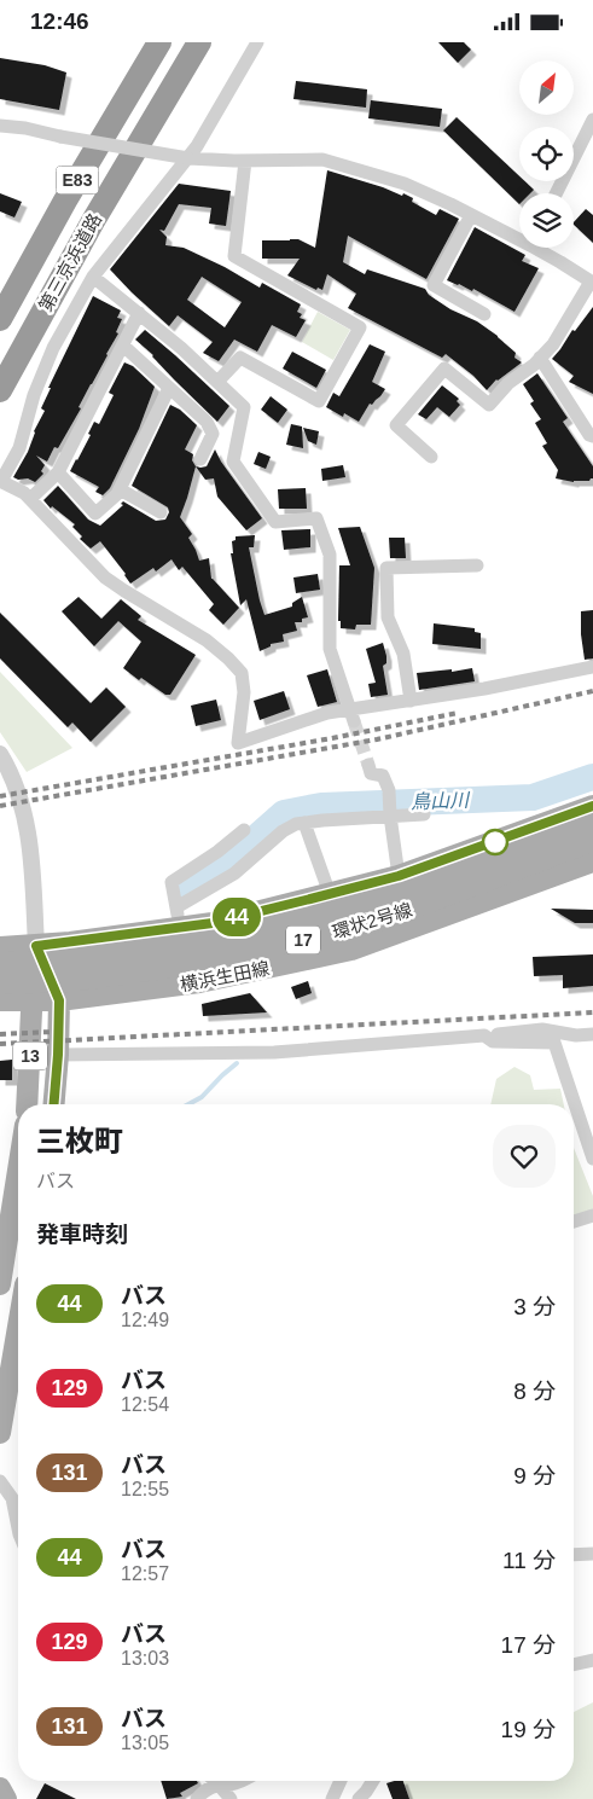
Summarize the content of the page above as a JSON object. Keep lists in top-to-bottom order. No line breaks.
{"streets":{"highway":["E83","第三京浜道路"],"main road":["環状2号線","17","横浜生田線","13"]},"crossings":[["横浜生田線","13"]],"water":["鳥山川"],"lines":["bus line 44"],"north":"top right","page":{"status":"12:46","on_map":"44","heading":[["三枚町","バス"],"発車時刻"],"list":[{"mark":"44","name":"バス","note":"12:49","value":"3 分"},{"mark":"129","name":"バス","note":"12:54","value":"8 分"},{"mark":"131","name":"バス","note":"12:55","value":"9 分"},{"mark":"44","name":"バス","note":"12:57","value":"11 分"},{"mark":"129","name":"バス","note":"13:03","value":"17 分"},{"mark":"131","name":"バス","note":"13:05","value":"19 分"}]}}
